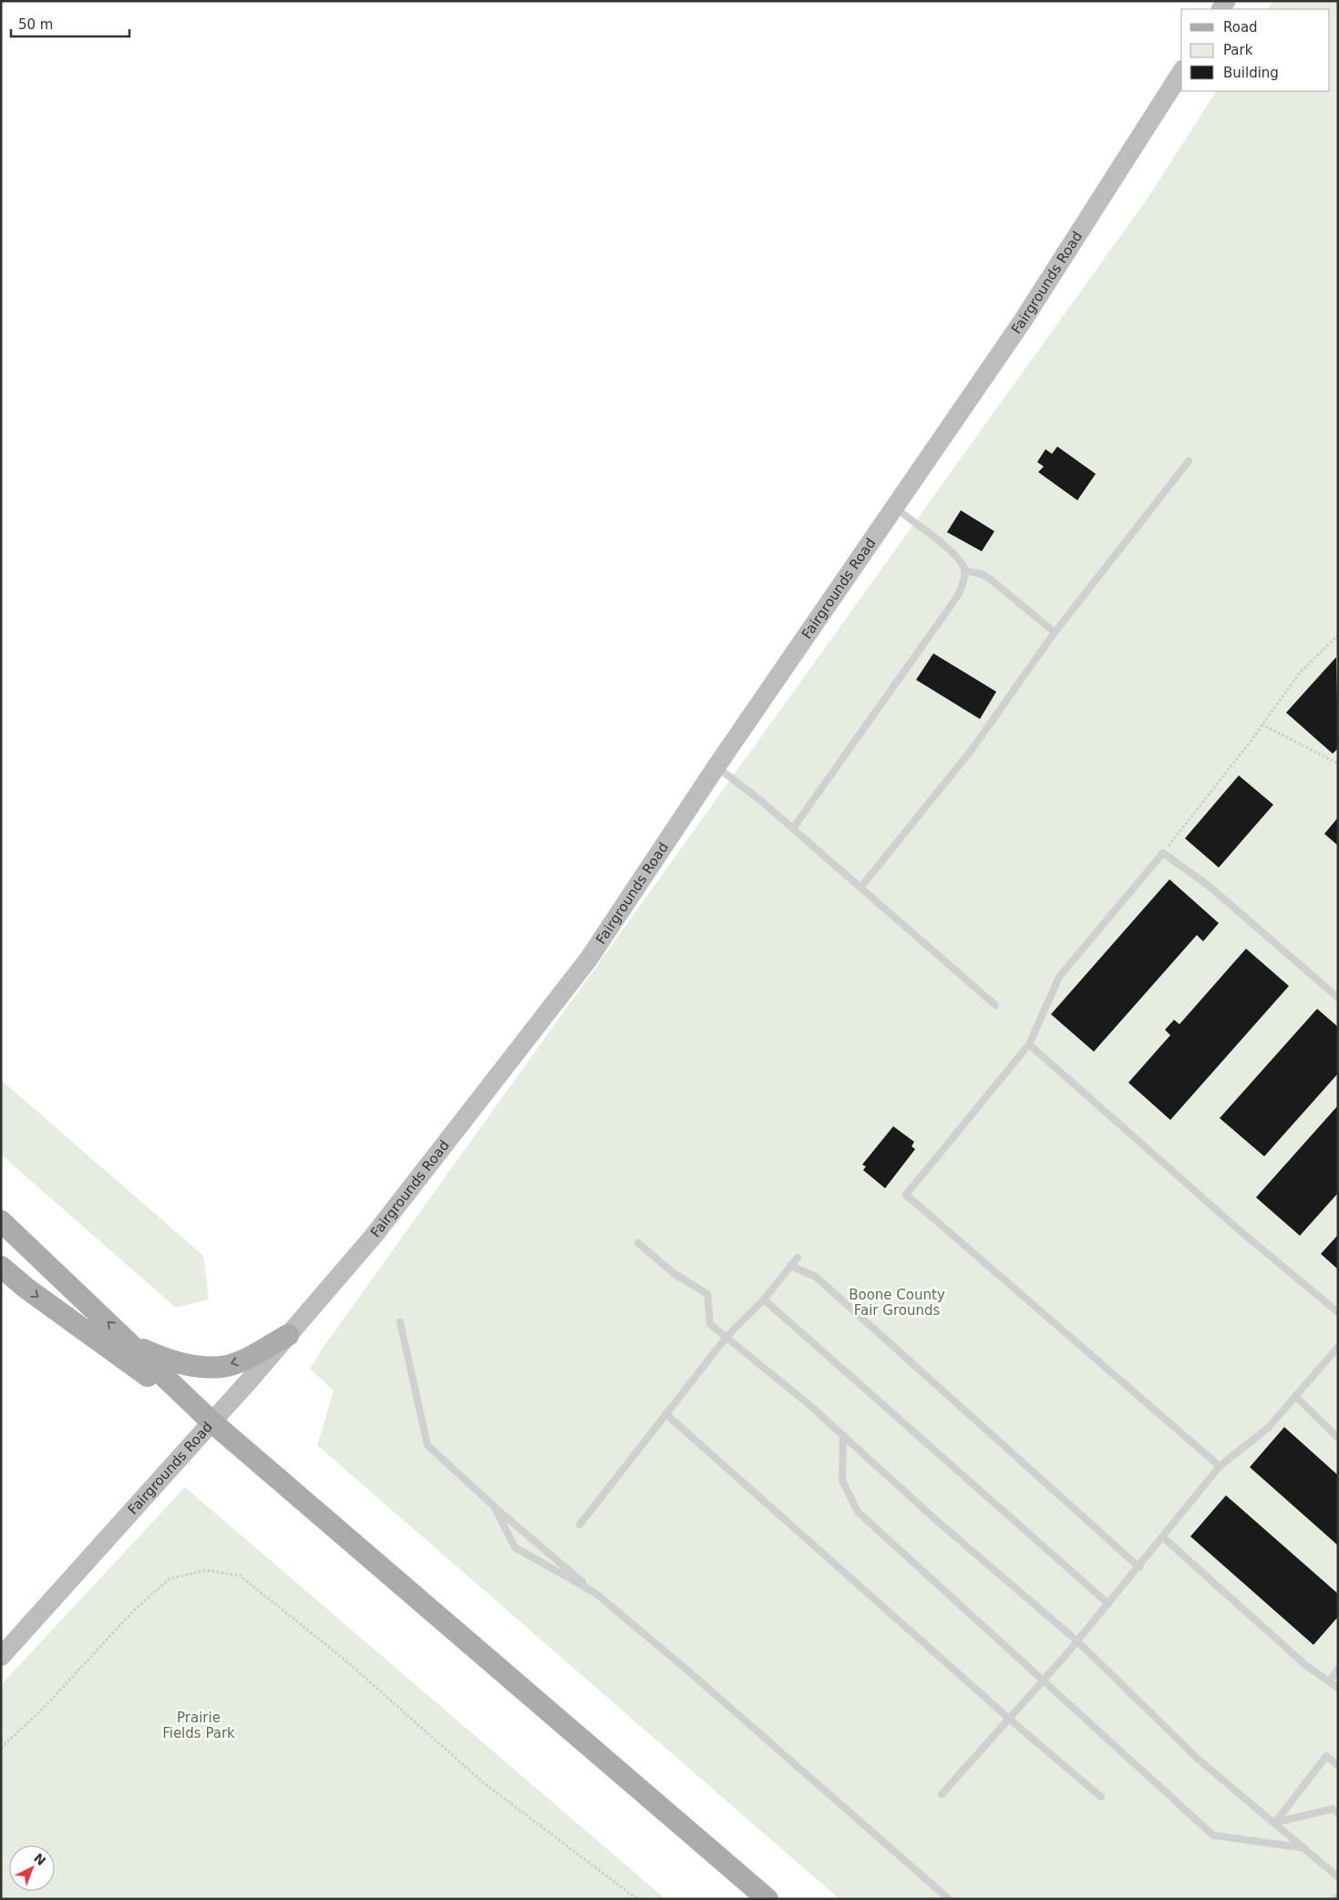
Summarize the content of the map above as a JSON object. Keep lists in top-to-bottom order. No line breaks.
{"streets":{"main road":["Fairgrounds Road"]},"parks":["Boone County Fair Grounds","Prairie Fields Park"],"legend":["Road","Park","Building"],"scale_bar":"50 m","north":"top right"}
